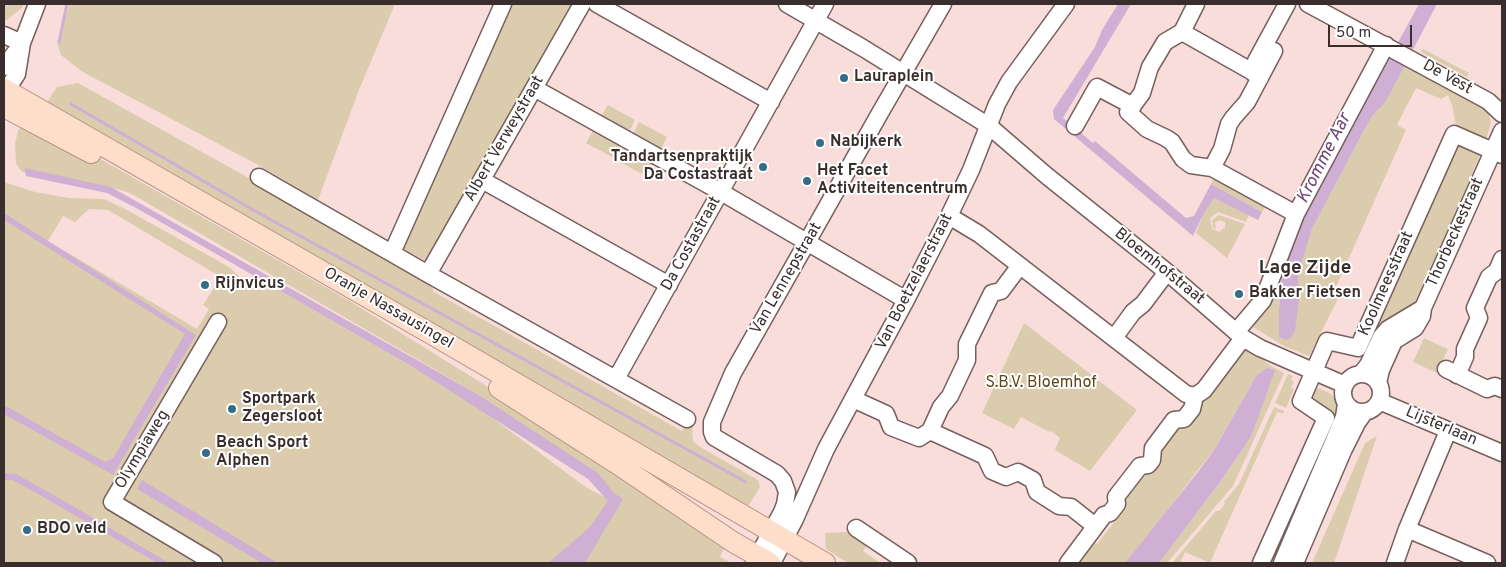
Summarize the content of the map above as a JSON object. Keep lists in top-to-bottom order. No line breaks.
{"streets":{"main road":["Oranje Nassausingel"],"street":["De Vest","Albert Verweystraat","Thorbeckestraat","Da Costastraat","Bloemhofstraat","Van Lennepstraat","Van Boetzelaerstraat","Koolmeesstraat","Lijsterlaan","Olympiaweg"]},"crossings":[["Thorbeckestraat","Bloemhofstraat"],["Thorbeckestraat","Koolmeesstraat"],["Thorbeckestraat","Lijsterlaan"],["Bloemhofstraat","Van Lennepstraat"],["Bloemhofstraat","Van Boetzelaerstraat"],["Bloemhofstraat","Koolmeesstraat"],["Bloemhofstraat","Lijsterlaan"],["Van Boetzelaerstraat","Oranje Nassausingel"]],"districts":["Lage Zijde"],"water":["Kromme Aar"],"parks":["S.B.V. Bloemhof"],"places":["Lauraplein","Nabijkerk","Tandartsenpraktijk Da Costastraat","Het Facet Activiteitencentrum","Rijnvicus","Bakker Fietsen","Sportpark Zegersloot","Beach Sport Alphen","BDO veld"],"scale_bar":"50 m"}
